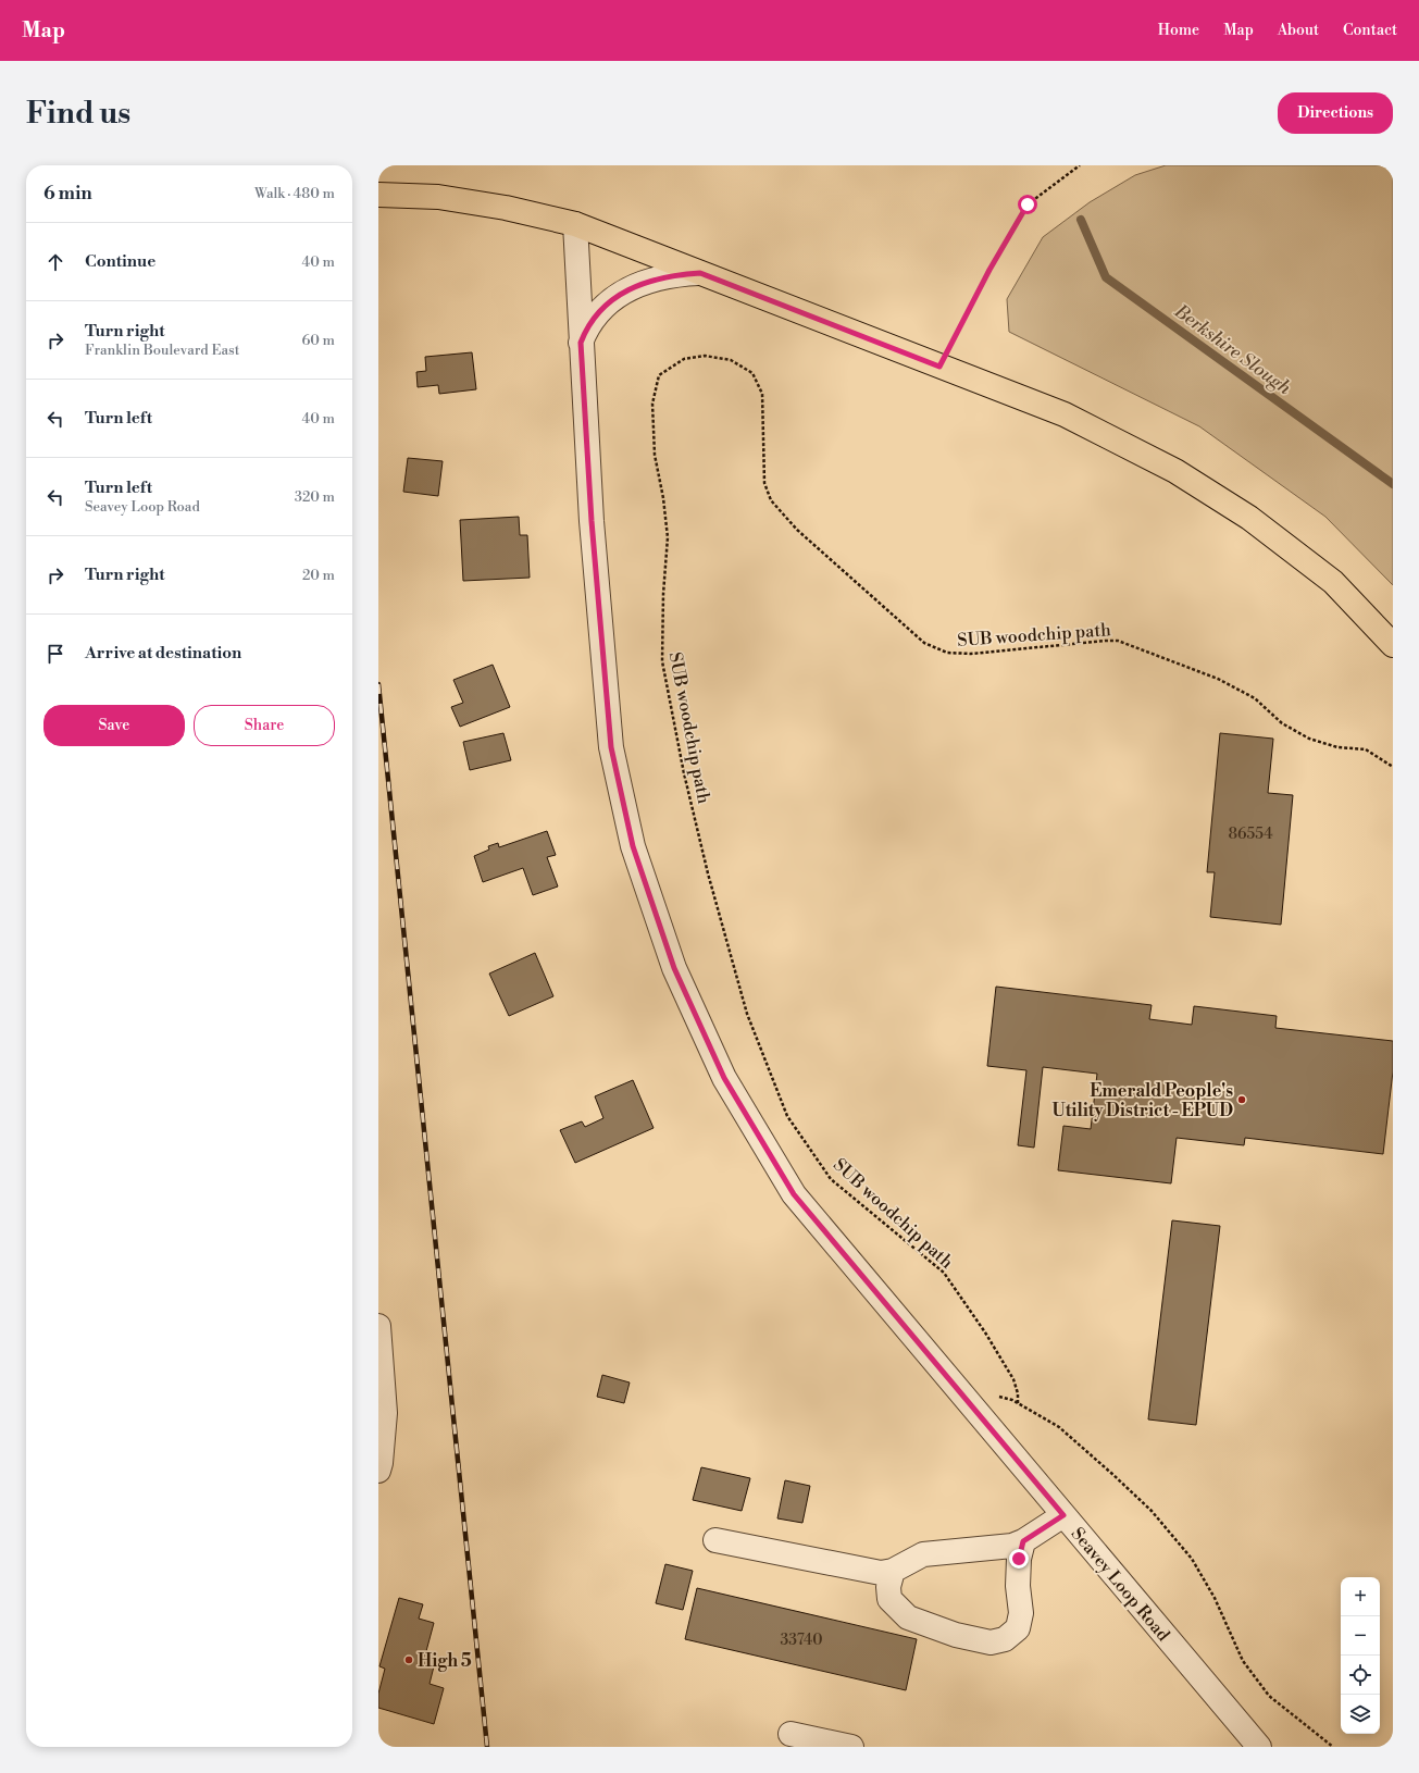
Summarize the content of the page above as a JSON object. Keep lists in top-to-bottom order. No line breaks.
{"streets":{"street":["Seavey Loop Road"],"path":["SUB woodchip path"]},"water":["Berkshire Slough"],"places":["Emerald People's Utility District - EPUD","High 5"],"house_numbers":["86554","33740"],"page":{"header":"Map","nav":["Home","Map","About","Contact"],"buttons":["Directions",["Save","Share"]],"title":"Find us","heading":["6 min","Walk · 480 m"],"list":[["Continue","40 m"],["Turn right","Franklin Boulevard East","60 m"],["Turn left","40 m"],["Turn left","Seavey Loop Road","320 m"],["Turn right","20 m"],"Arrive at destination"],"map_buttons":["+","−"]}}
